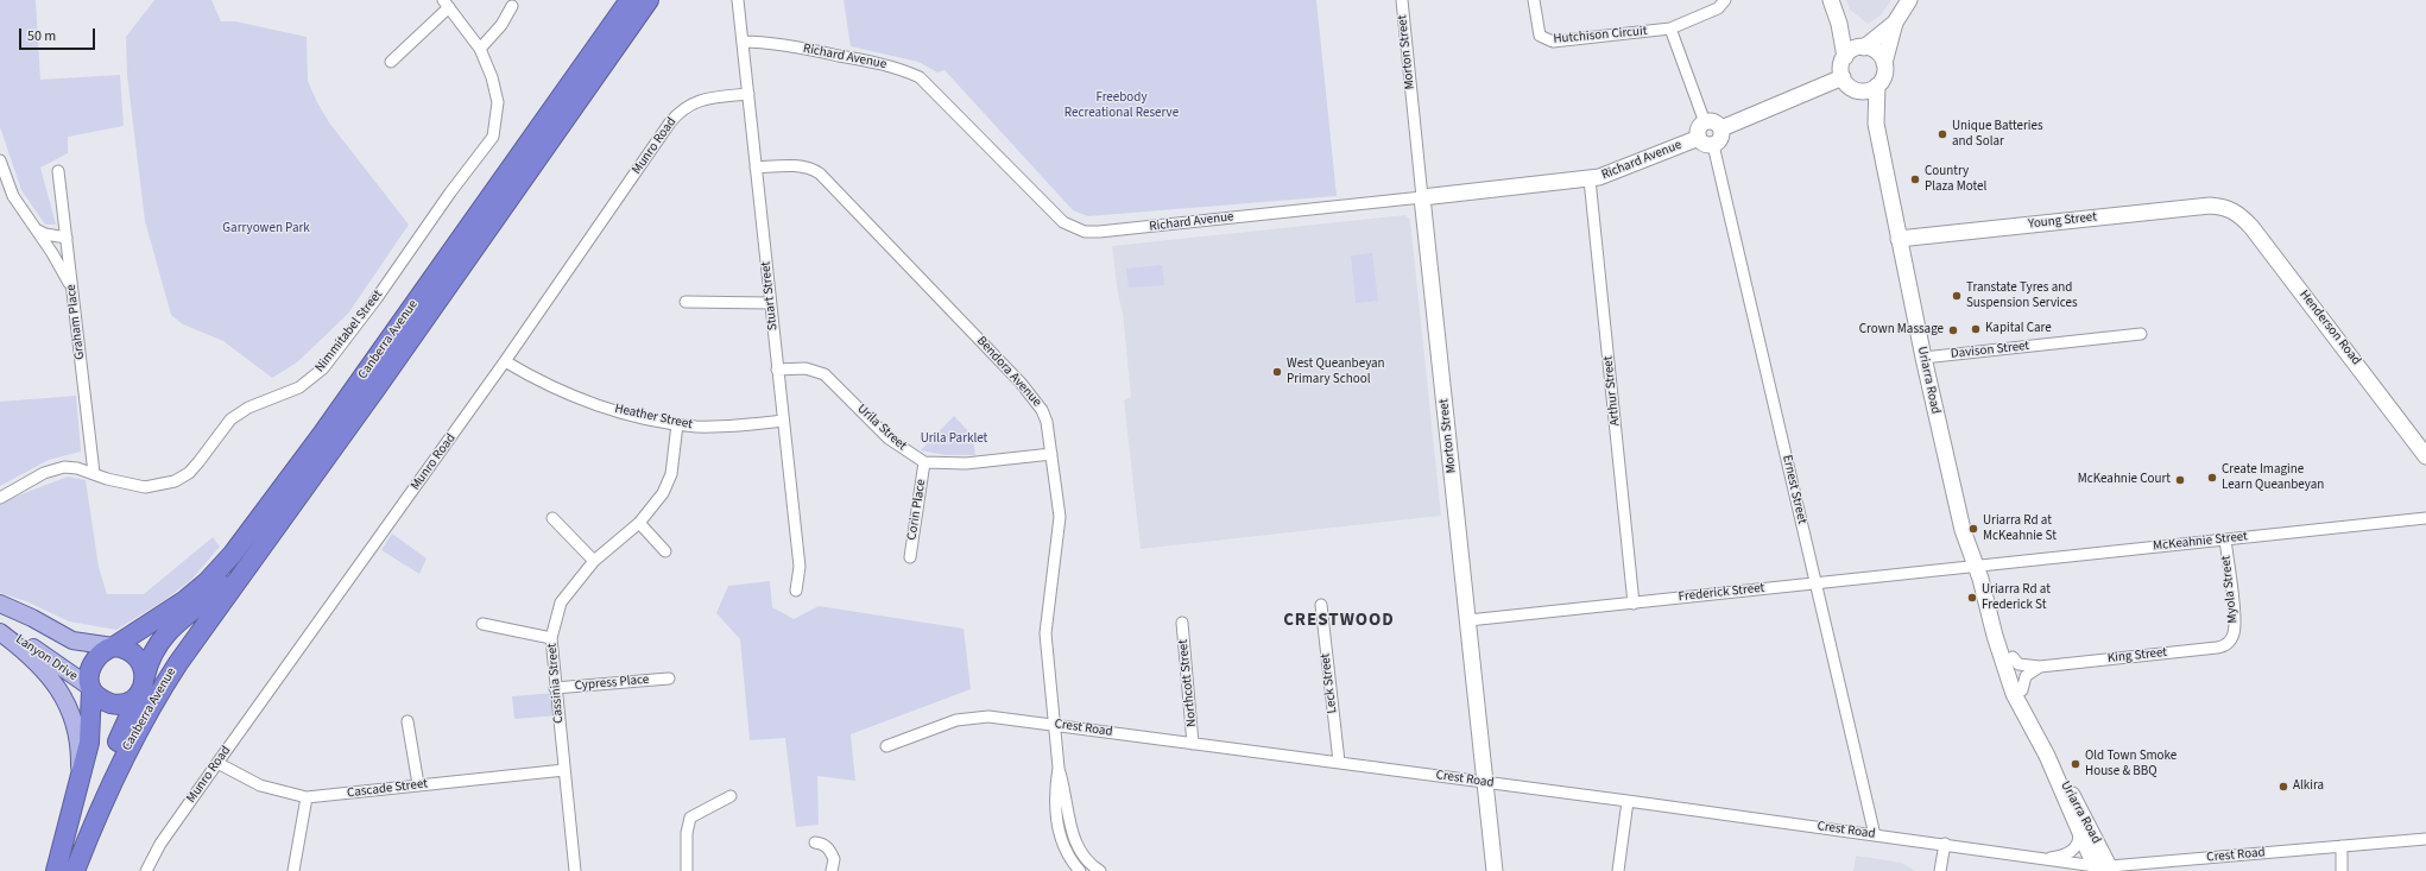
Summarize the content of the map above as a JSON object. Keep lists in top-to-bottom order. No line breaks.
{"streets":{"highway":["Canberra Avenue"],"main road":["Lanyon Drive"],"street":["Hutchison Circuit","Morton Street","Richard Avenue","Munro Road","Young Street","Stuart Street","Graham Place","Henderson Road","Nimmitabel Street","Davison Street","Bendora Avenue","Uriarra Road","Arthur Street","Heather Street","Urila Street","Ernest Street","Corin Place","McKeahnie Street","Myola Street","Frederick Street","King Street","Cassinia Street","Cypress Place","Northcott Street","Leck Street","Crest Road","Cascade Street"]},"crossings":[["Morton Street","Richard Avenue"],["Morton Street","Frederick Street"],["Morton Street","Crest Road"],["Richard Avenue","Stuart Street"],["Richard Avenue","Arthur Street"],["Richard Avenue","Ernest Street"],["Munro Road","Stuart Street"],["Munro Road","Heather Street"],["Munro Road","Cascade Street"],["Young Street","Henderson Road"],["Young Street","Uriarra Road"],["Stuart Street","Bendora Avenue"],["Stuart Street","Heather Street"],["Stuart Street","Urila Street"],["Graham Place","Nimmitabel Street"],["Canberra Avenue","Lanyon Drive"],["Davison Street","Uriarra Road"],["Bendora Avenue","Crest Road"],["Uriarra Road","McKeahnie Street"],["Uriarra Road","Frederick Street"],["Uriarra Road","King Street"],["Uriarra Road","Crest Road"],["Arthur Street","Frederick Street"],["Heather Street","Cassinia Street"],["Urila Street","Corin Place"],["Ernest Street","Frederick Street"],["Ernest Street","Crest Road"],["McKeahnie Street","Myola Street"],["McKeahnie Street","Frederick Street"],["Myola Street","King Street"],["Cassinia Street","Cypress Place"],["Cassinia Street","Cascade Street"],["Northcott Street","Crest Road"],["Leck Street","Crest Road"]],"districts":["CRESTWOOD"],"parks":["Freebody Recreational Reserve","Garryowen Park","Urila Parklet"],"places":["Unique Batteries and Solar","Country Plaza Motel","Transtate Tyres and Suspension Services","Kapital Care","Crown Massage","West Queanbeyan Primary School","Create Imagine Learn Queanbeyan","McKeahnie Court","Uriarra Rd at McKeahnie St","Uriarra Rd at Frederick St","Old Town Smoke House & BBQ","Alkira"],"scale_bar":"50 m"}
